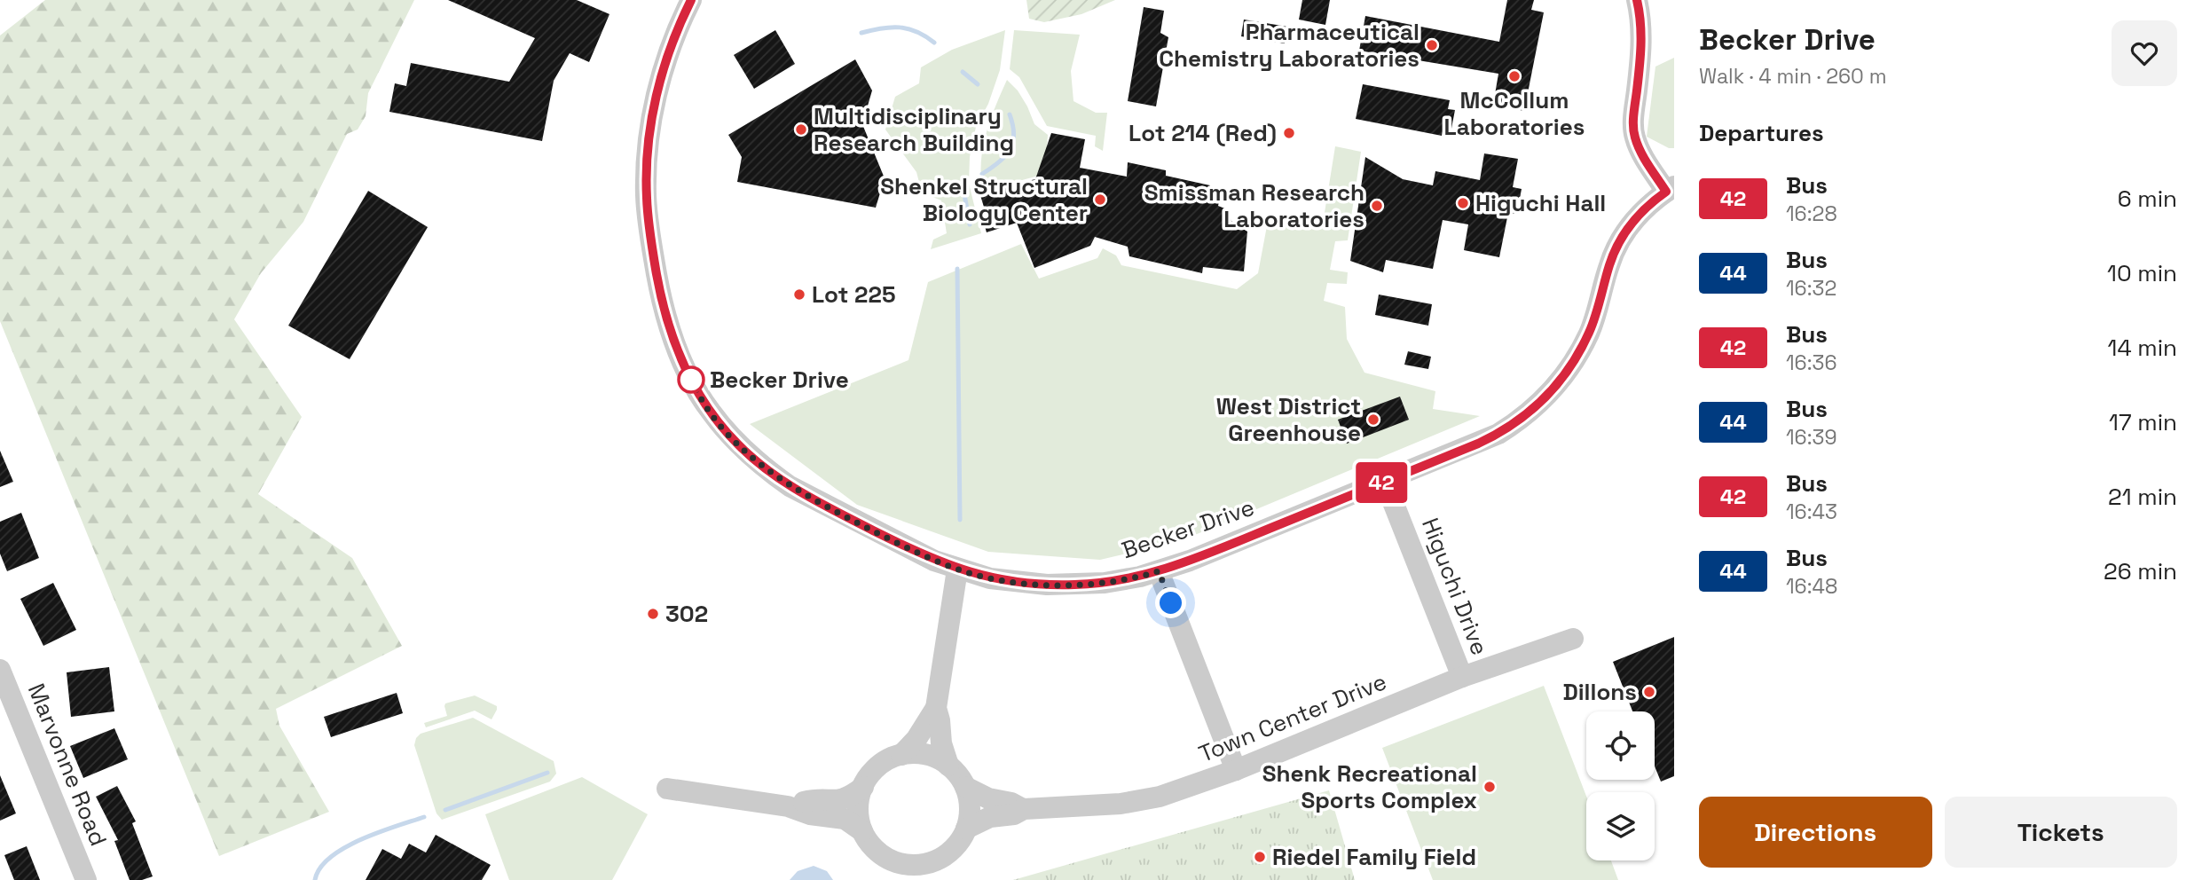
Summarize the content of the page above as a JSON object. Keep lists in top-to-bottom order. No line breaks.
{"streets":{"street":["Becker Drive","Higuchi Drive","Town Center Drive","Marvonne Road"]},"crossings":[["Becker Drive","Higuchi Drive"],["Higuchi Drive","Town Center Drive"]],"places":["Pharmaceutical Chemistry Laboratories","McCollum Laboratories","Multidisciplinary Research Building","Lot 214 (Red)","Shenkel Structural Biology Center","Higuchi Hall","Smissman Research Laboratories","Lot 225","Becker Drive","West District Greenhouse","302","Dillons","Shenk Recreational Sports Complex","Riedel Family Field"],"lines":["bus line 42"],"page":{"on_map":"42","heading":[["Becker Drive","Walk · 4 min · 260 m"],"Departures"],"list":[{"mark":"42","name":"Bus","note":"16:28","value":"6 min"},{"mark":"44","name":"Bus","note":"16:32","value":"10 min"},{"mark":"42","name":"Bus","note":"16:36","value":"14 min"},{"mark":"44","name":"Bus","note":"16:39","value":"17 min"},{"mark":"42","name":"Bus","note":"16:43","value":"21 min"},{"mark":"44","name":"Bus","note":"16:48","value":"26 min"}],"buttons":["Directions","Tickets"]}}
